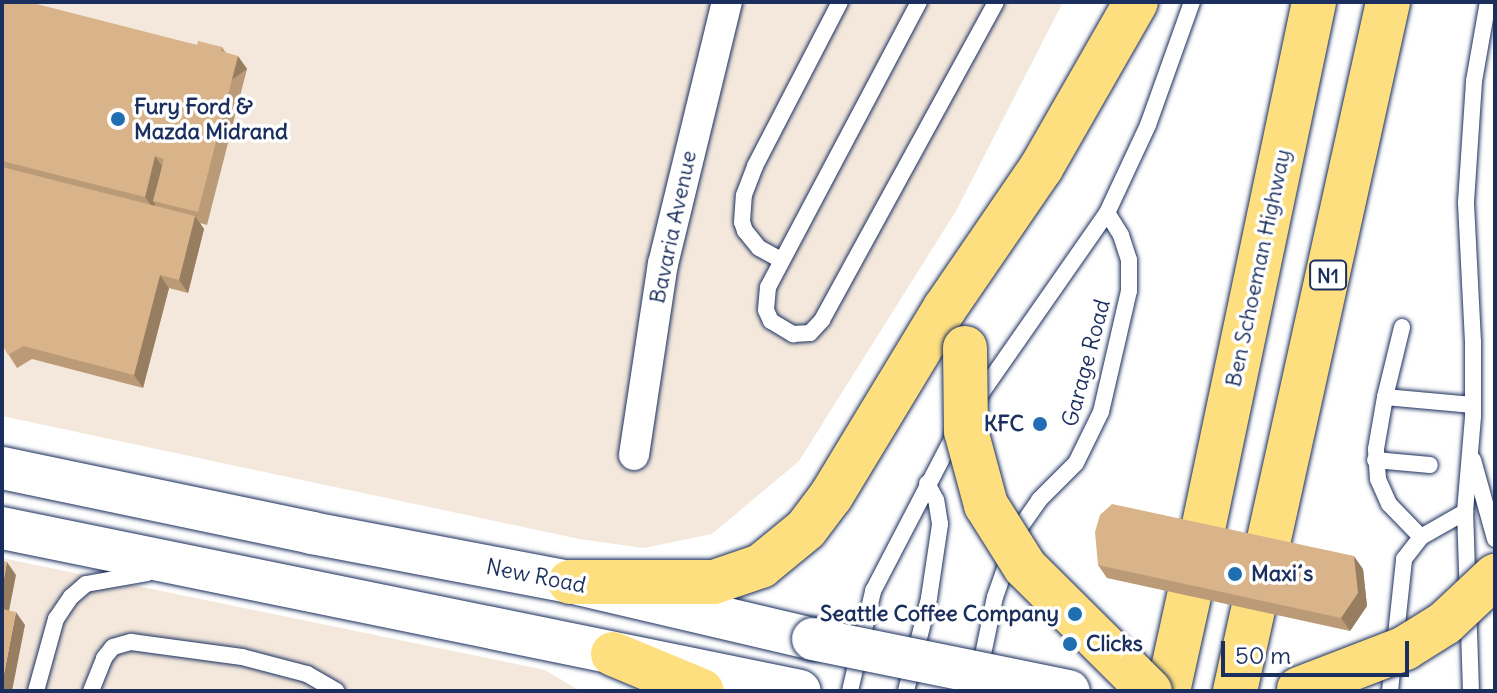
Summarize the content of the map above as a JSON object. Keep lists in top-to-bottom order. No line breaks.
{"streets":{"highway":["Ben Schoeman Highway","N1"],"main road":["New Road"],"street":["Bavaria Avenue"],"lane":["Garage Road"]},"places":["Fury Ford & Mazda Midrand","KFC","Maxi´s","Seattle Coffee Company","Clicks"],"scale_bar":"50 m"}
